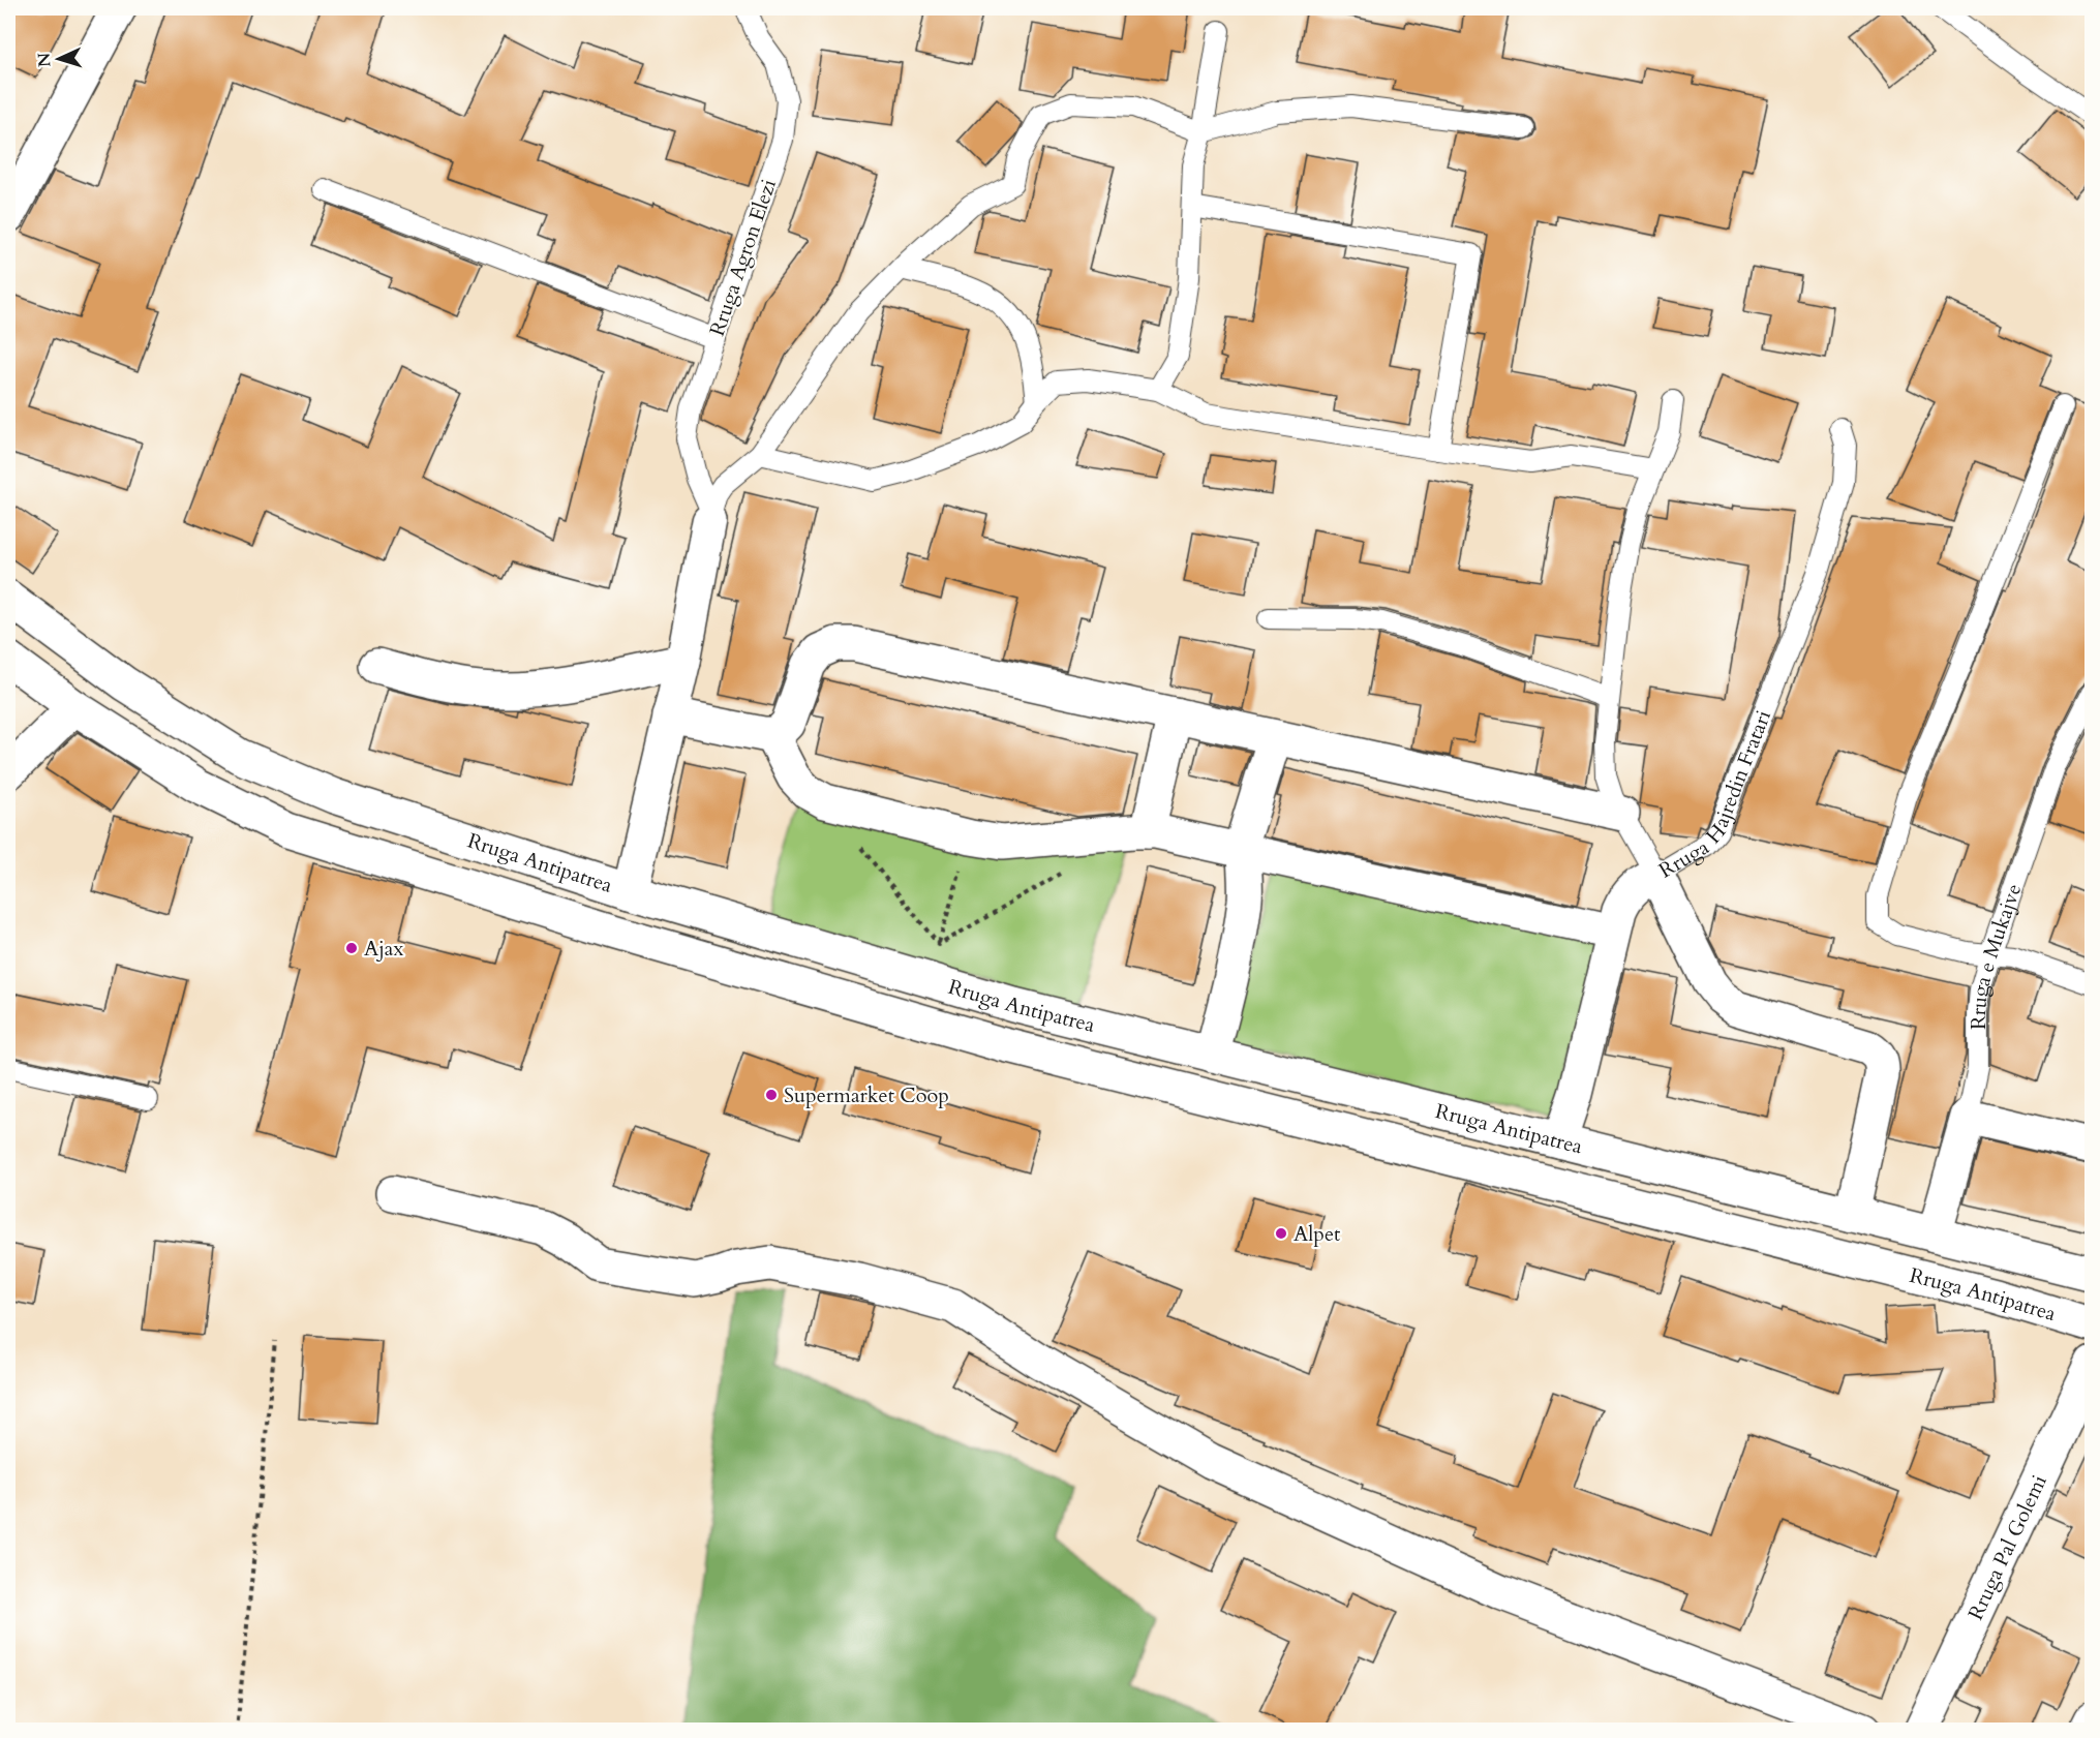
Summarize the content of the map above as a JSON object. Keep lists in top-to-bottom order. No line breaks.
{"streets":{"street":["Rruga Hajredin Fratari","Rruga Antipatrea","Rruga e Mukajve","Rruga Pal Golemi"],"lane":["Rruga Agron Elezi"]},"crossings":[["Rruga Hajredin Fratari","Rruga Antipatrea"],["Rruga Antipatrea","Rruga e Mukajve"]],"places":["Ajax","Supermarket Coop","Alpet"],"north":"left"}
